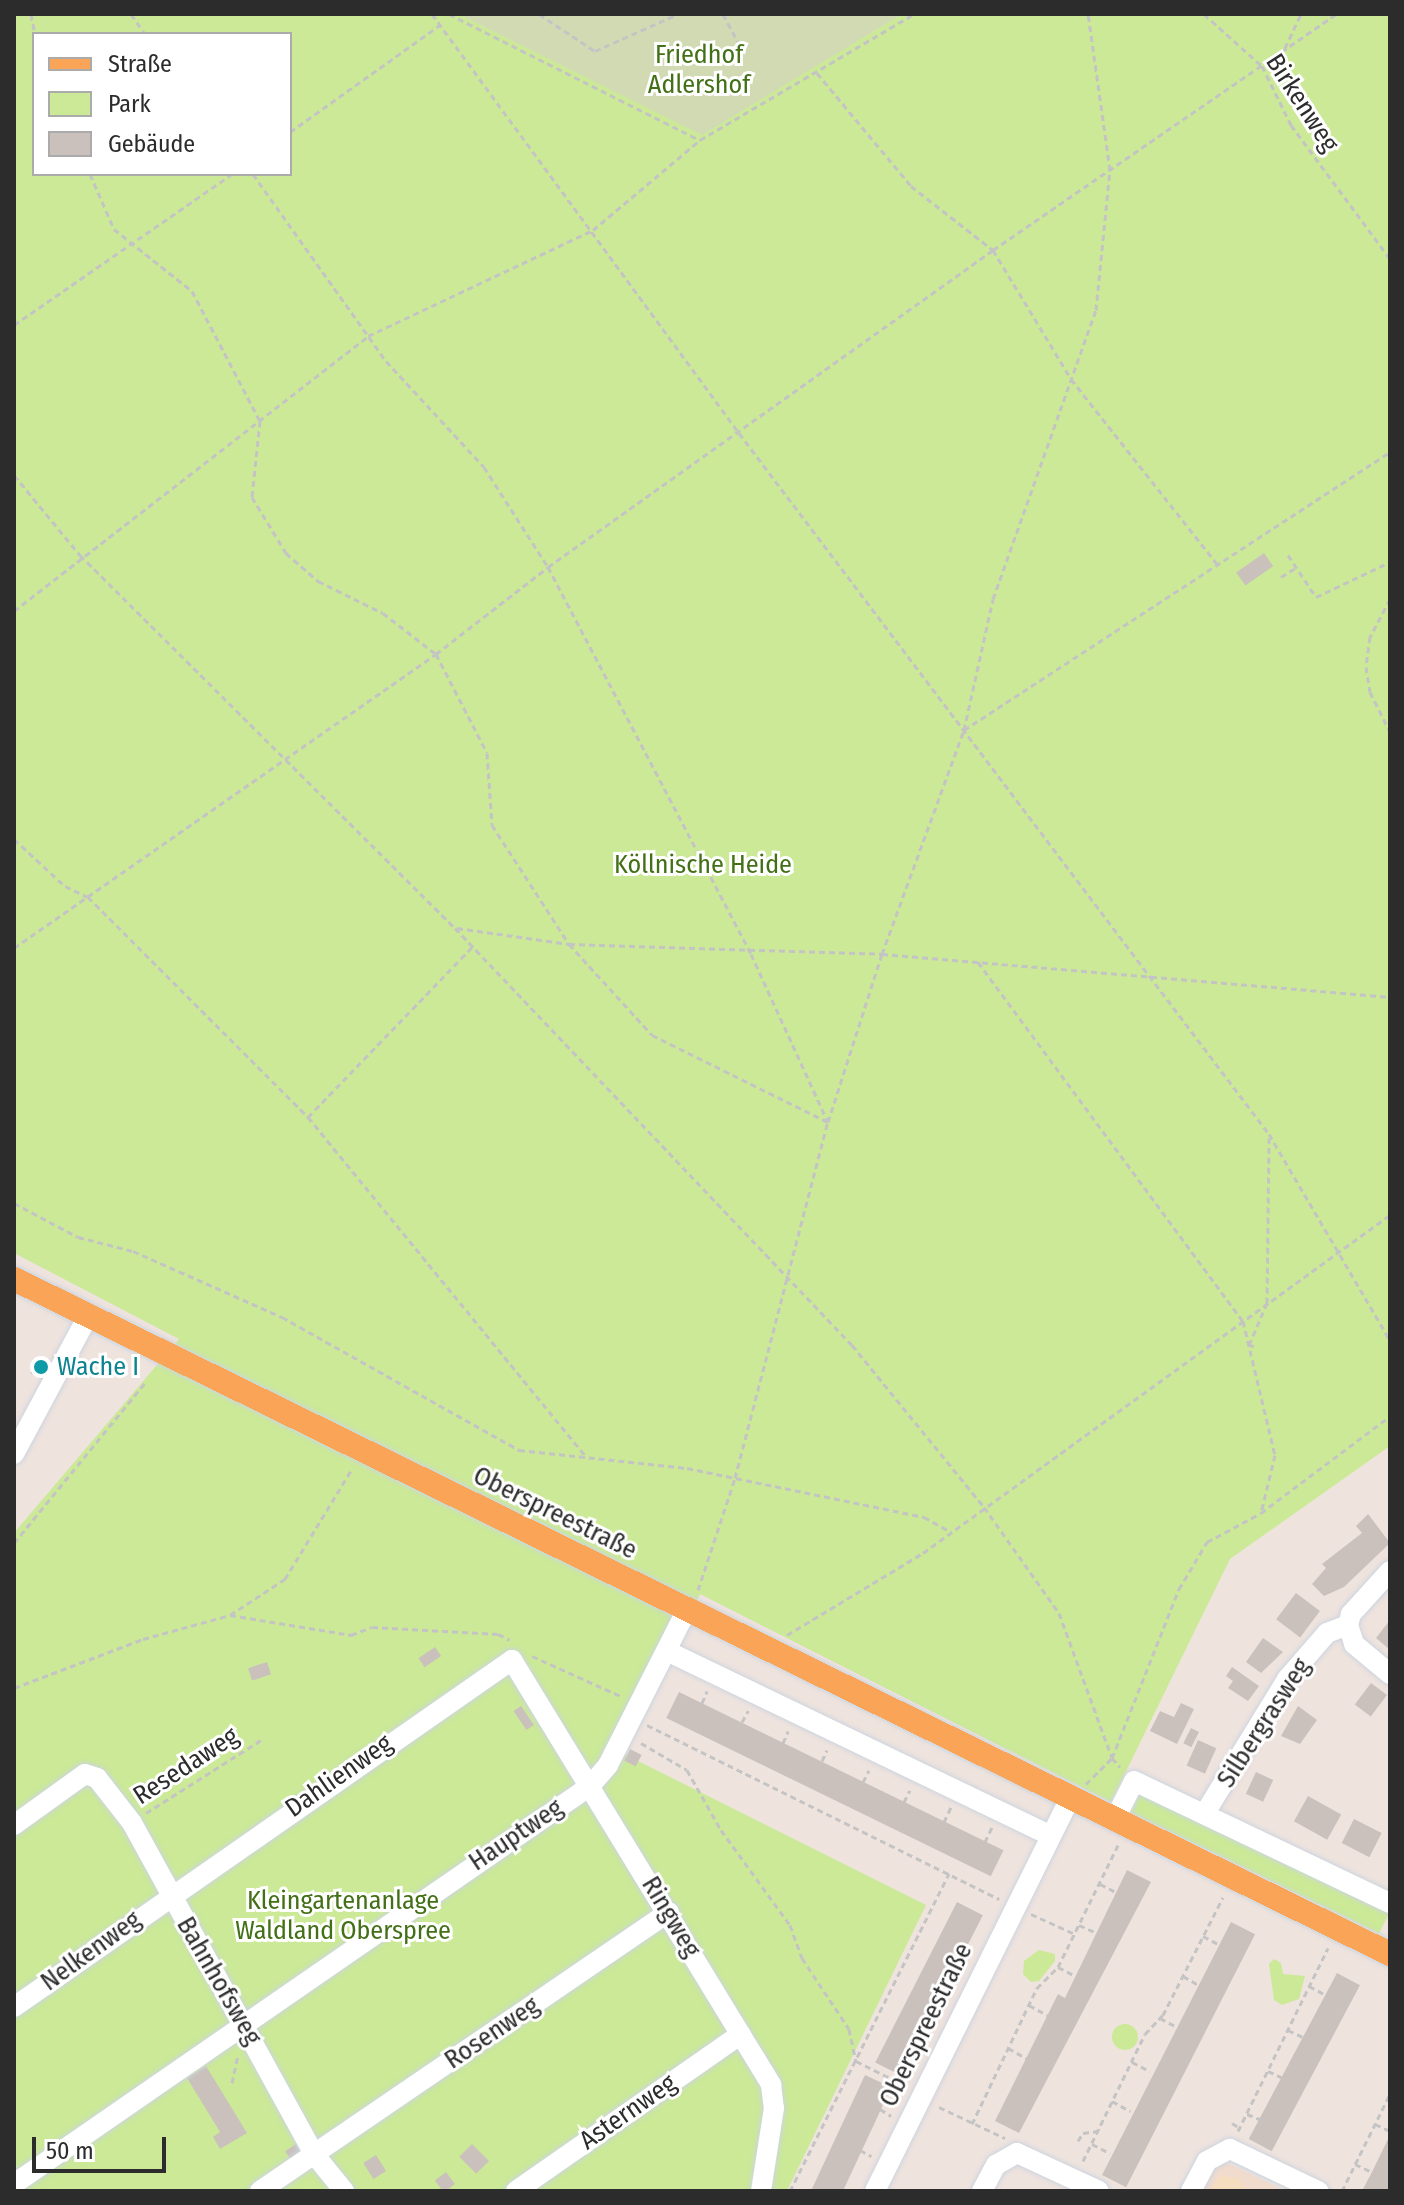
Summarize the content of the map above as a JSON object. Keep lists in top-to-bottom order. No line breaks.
{"streets":{"main road":["Oberspreestraße"],"street":["Silbergrasweg","Dahlienweg","Hauptweg","Ringweg","Nelkenweg","Bahnhofsweg","Rosenweg","Asternweg"],"path":["Birkenweg","Resedaweg"]},"crossings":[["Resedaweg","Bahnhofsweg"],["Dahlienweg","Ringweg"],["Dahlienweg","Nelkenweg"],["Dahlienweg","Bahnhofsweg"],["Hauptweg","Ringweg"],["Hauptweg","Bahnhofsweg"],["Ringweg","Rosenweg"],["Ringweg","Asternweg"],["Nelkenweg","Bahnhofsweg"],["Bahnhofsweg","Rosenweg"]],"parks":["Friedhof Adlershof","Köllnische Heide","Kleingartenanlage Waldland Oberspree"],"places":["Wache I"],"legend":["Straße","Park","Gebäude"],"scale_bar":"50 m"}
